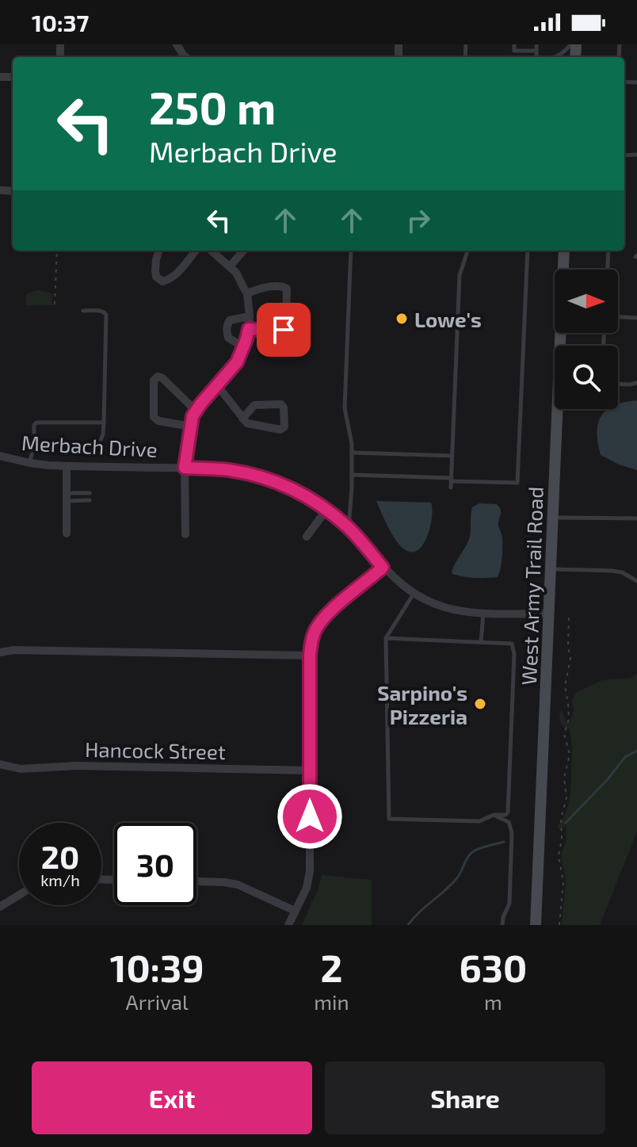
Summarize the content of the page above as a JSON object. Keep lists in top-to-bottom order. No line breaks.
{"streets":{"main road":["West Army Trail Road"],"street":["Merbach Drive","Hancock Street"]},"crossings":[["Merbach Drive","West Army Trail Road"]],"places":["Lowe's","Sarpino's Pizzeria"],"north":"right","page":{"status":"10:37","turn":["250 m","Merbach Drive"],"speed":"20 km/h","limit":"30","eta":["10:39","Arrival","2","min","630","m"],"buttons":["Exit","Share"]}}
